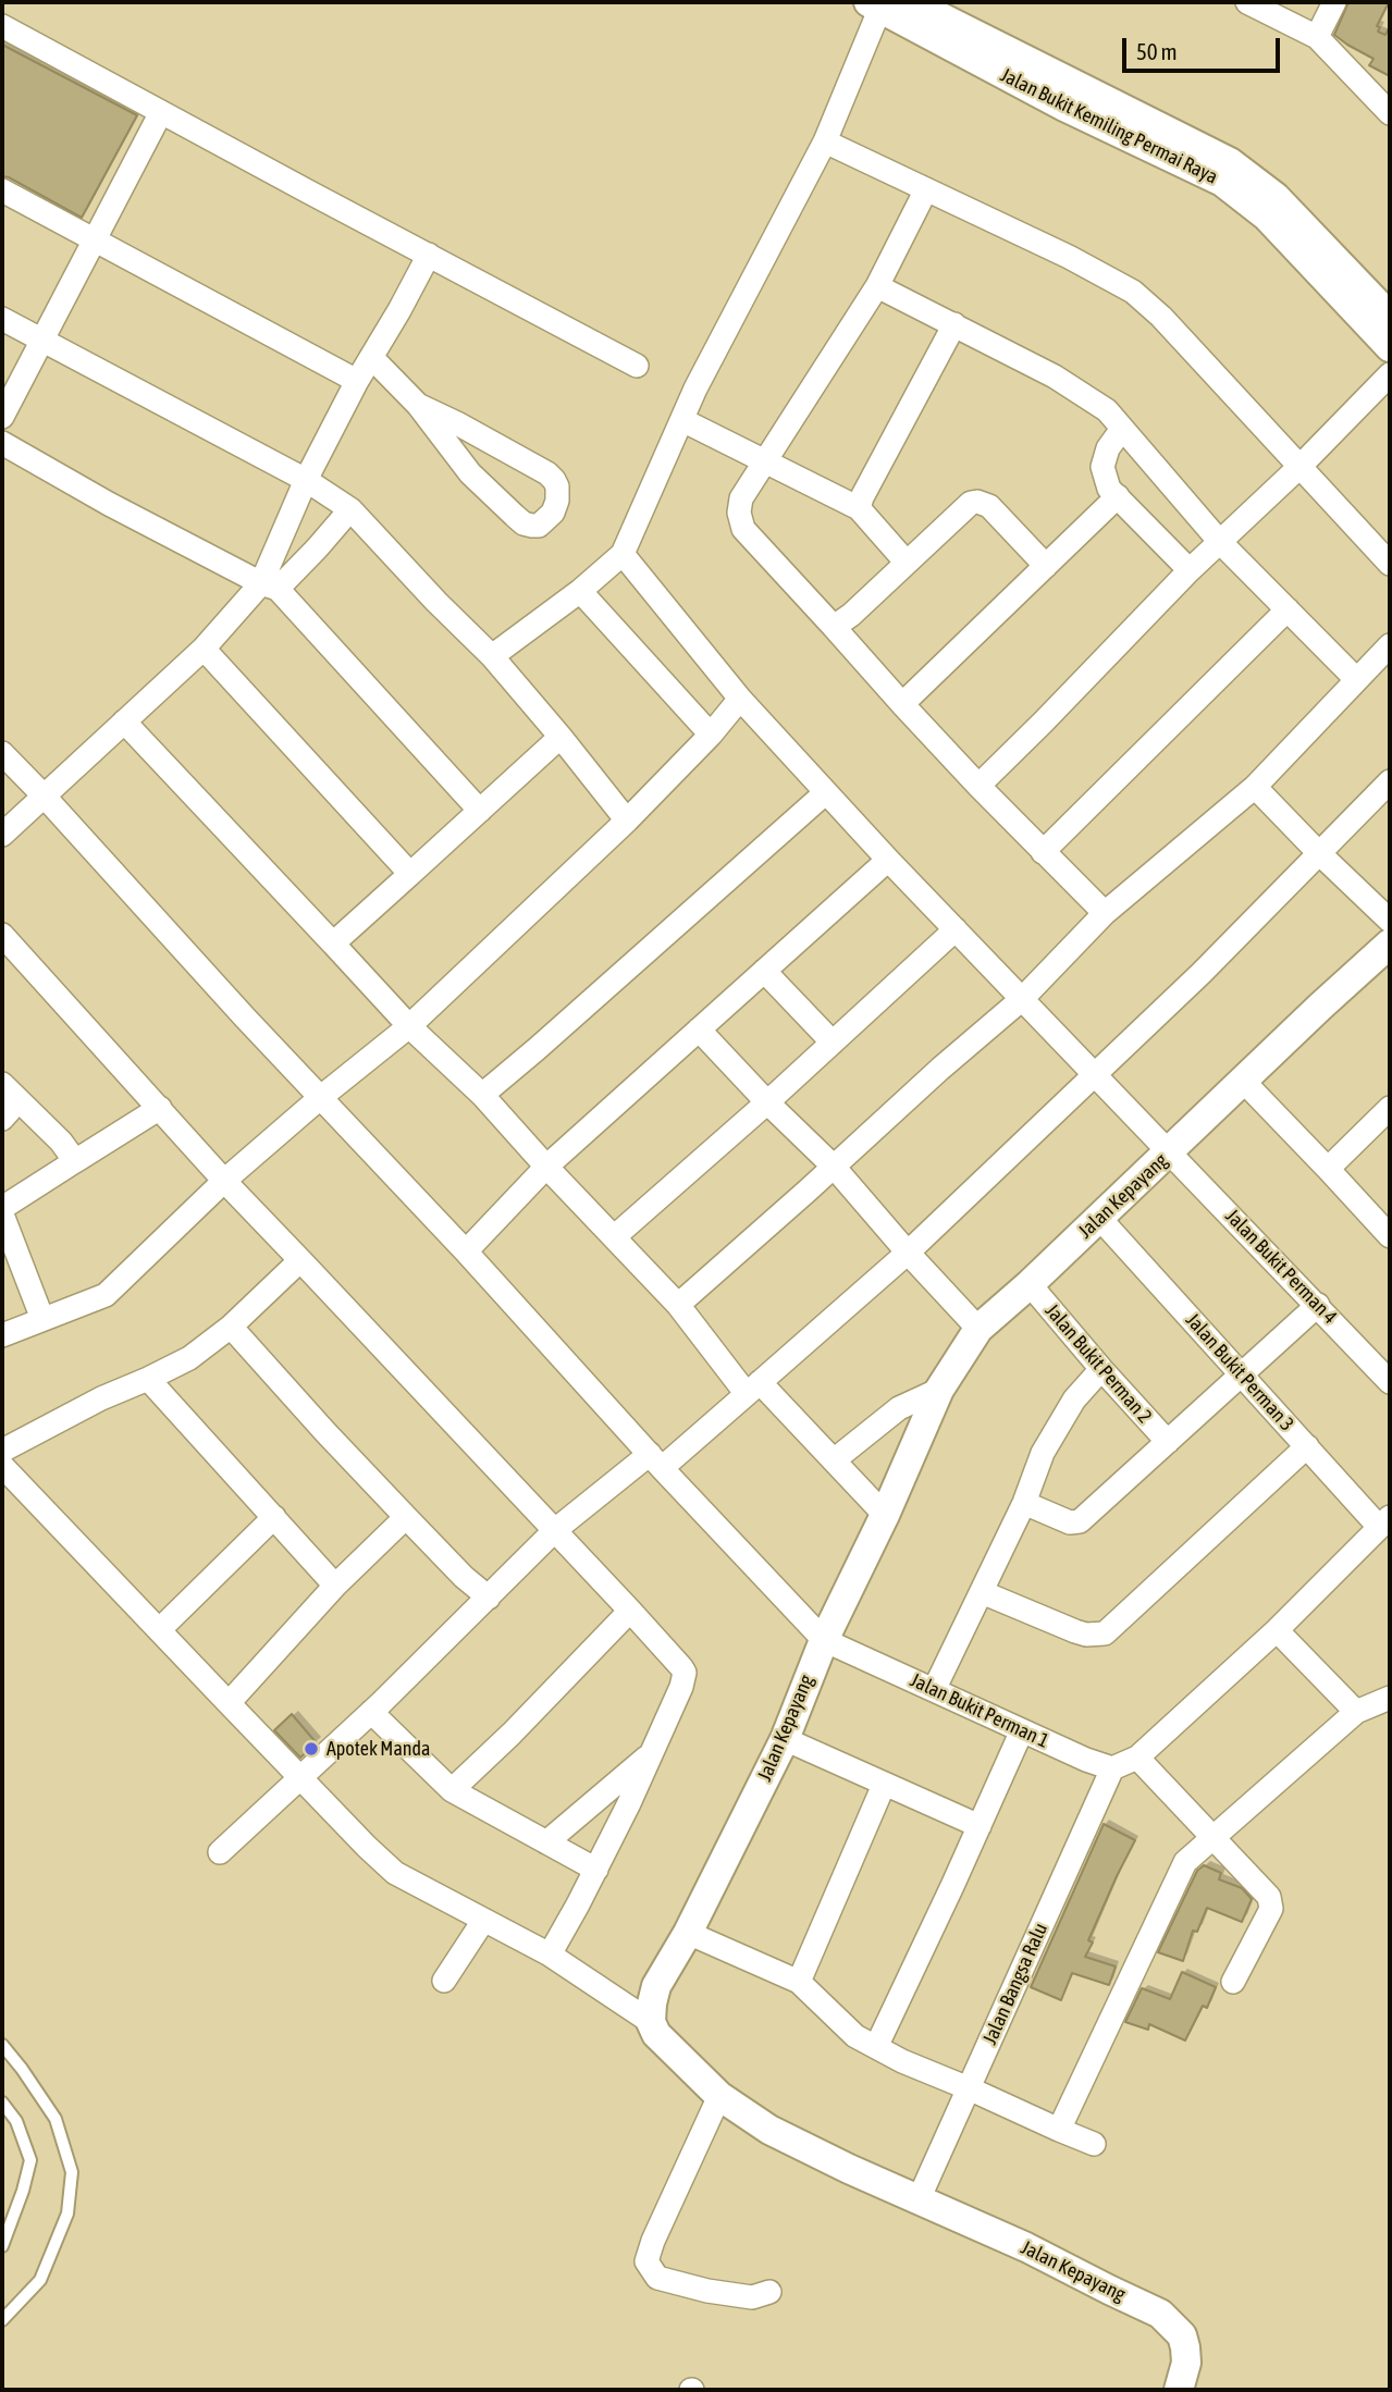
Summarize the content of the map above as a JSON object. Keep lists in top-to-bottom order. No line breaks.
{"streets":{"street":["Jalan Bukit Kemiling Permai Raya","Jalan Kepayang","Jalan Bukit Perman 4","Jalan Bukit Perman 2","Jalan Bukit Perman 3","Jalan Bukit Perman 1","Jalan Bangsa Ralu"]},"crossings":[["Jalan Kepayang","Jalan Bukit Perman 4"],["Jalan Kepayang","Jalan Bukit Perman 2"],["Jalan Kepayang","Jalan Bukit Perman 3"],["Jalan Kepayang","Jalan Bukit Perman 1"],["Jalan Kepayang","Jalan Bangsa Ralu"],["Jalan Bukit Perman 1","Jalan Bangsa Ralu"]],"places":["Apotek Manda"],"scale_bar":"50 m"}
